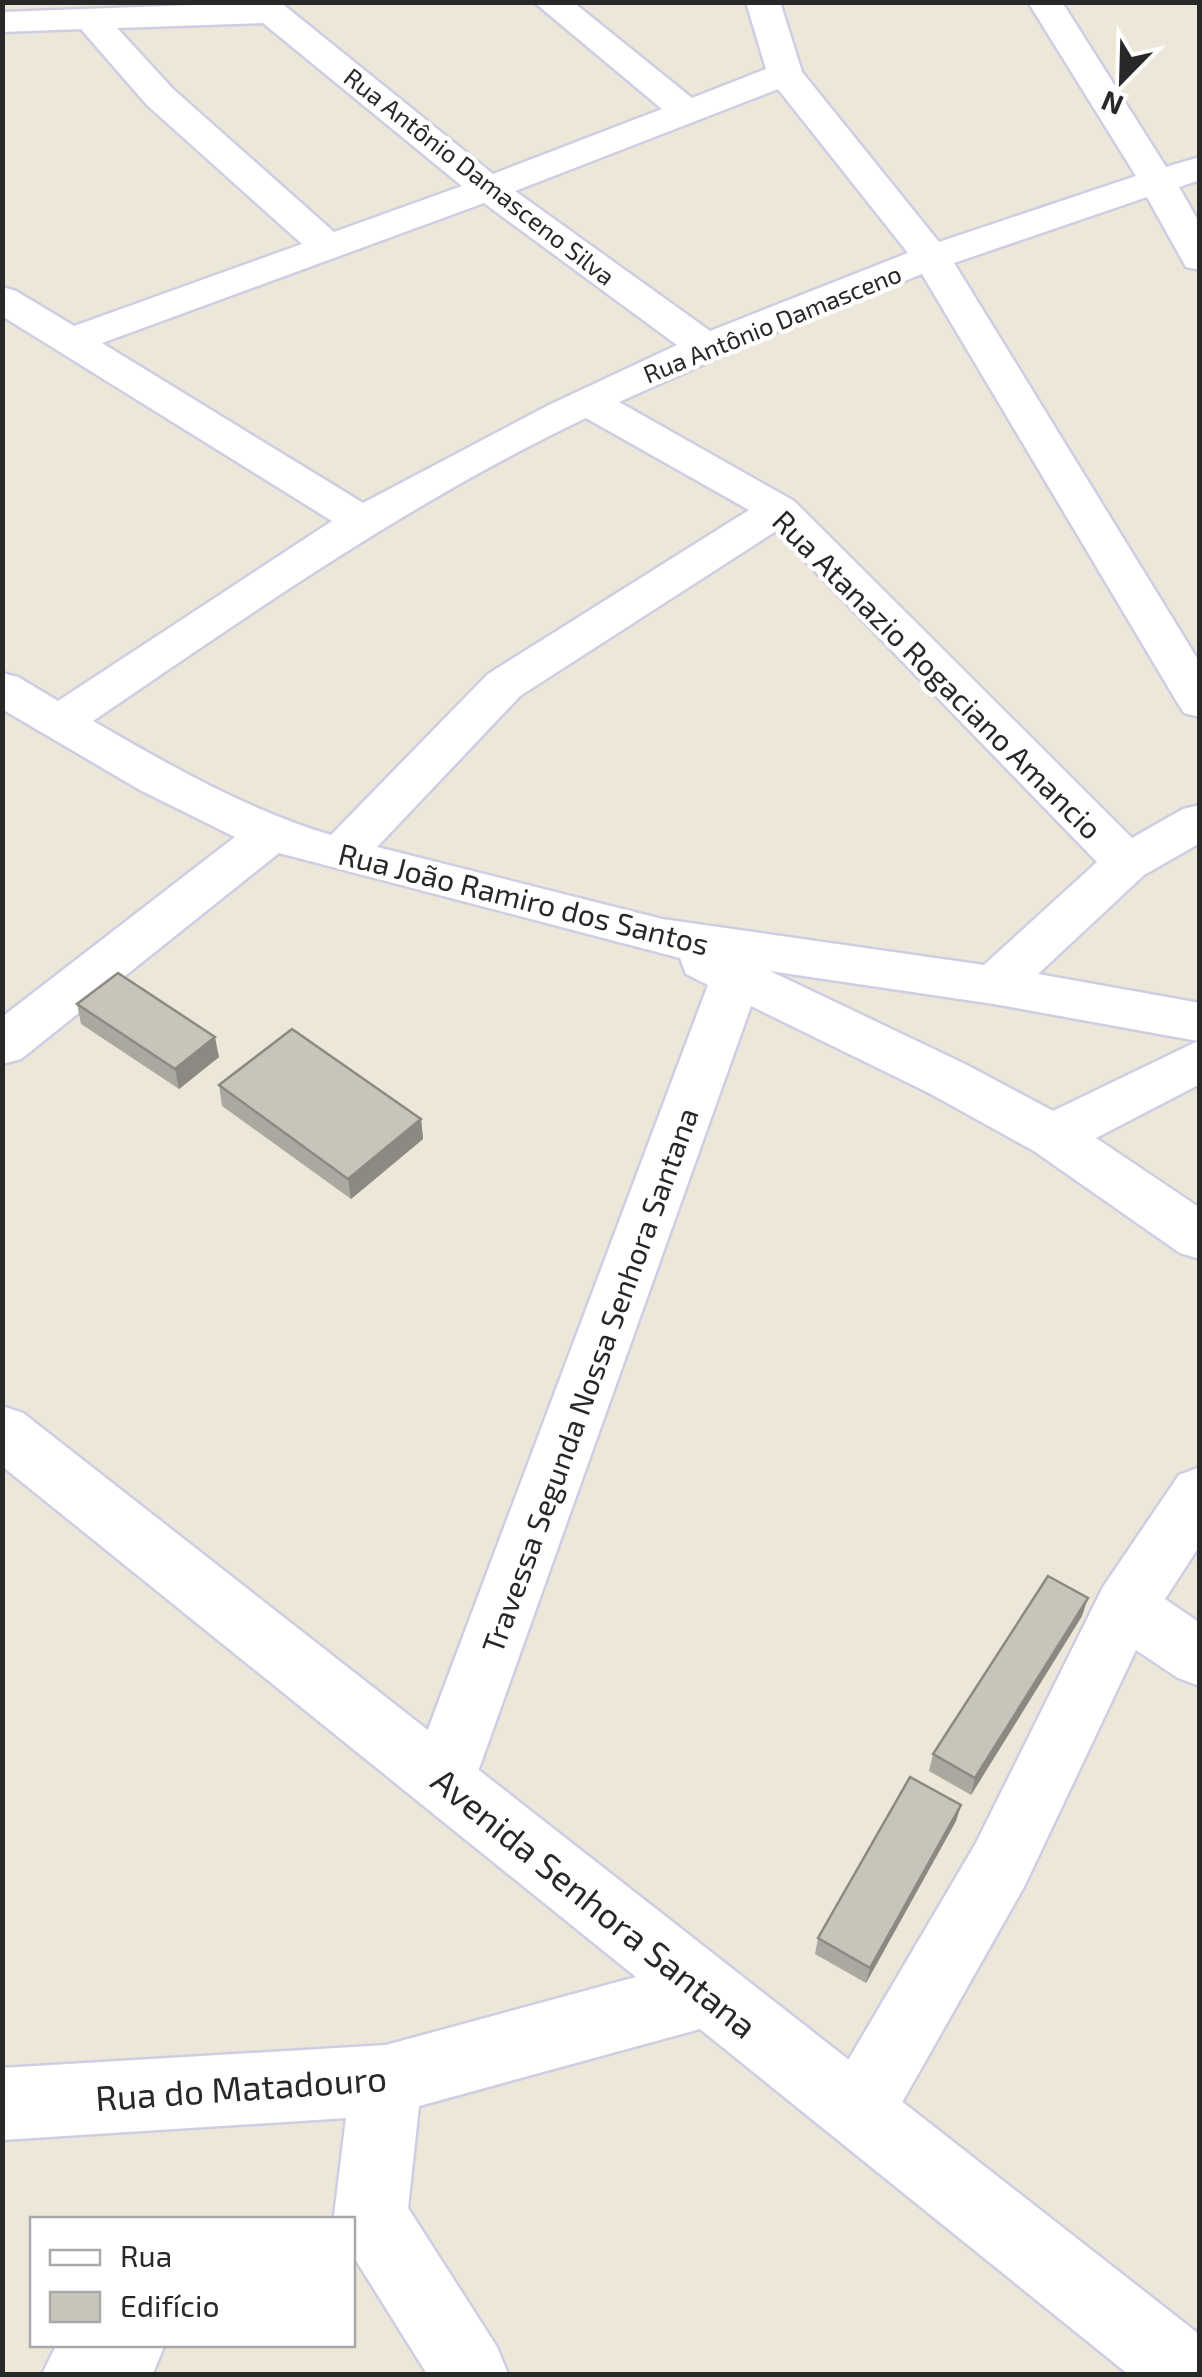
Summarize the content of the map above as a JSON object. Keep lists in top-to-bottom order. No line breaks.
{"streets":{"street":["Rua Antônio Damasceno Silva","Rua Antônio Damasceno","Rua Atanazio Rogaciano Amancio","Rua João Ramiro dos Santos","Travessa Segunda Nossa Senhora Santana","Avenida Senhora Santana","Rua do Matadouro"]},"crossings":[["Rua Antônio Damasceno Silva","Rua Antônio Damasceno"],["Rua Antônio Damasceno","Rua Atanazio Rogaciano Amancio"],["Rua Antônio Damasceno","Rua João Ramiro dos Santos"],["Travessa Segunda Nossa Senhora Santana","Avenida Senhora Santana"],["Avenida Senhora Santana","Rua do Matadouro"]],"legend":["Rua","Edifício"],"north":"bottom left"}
